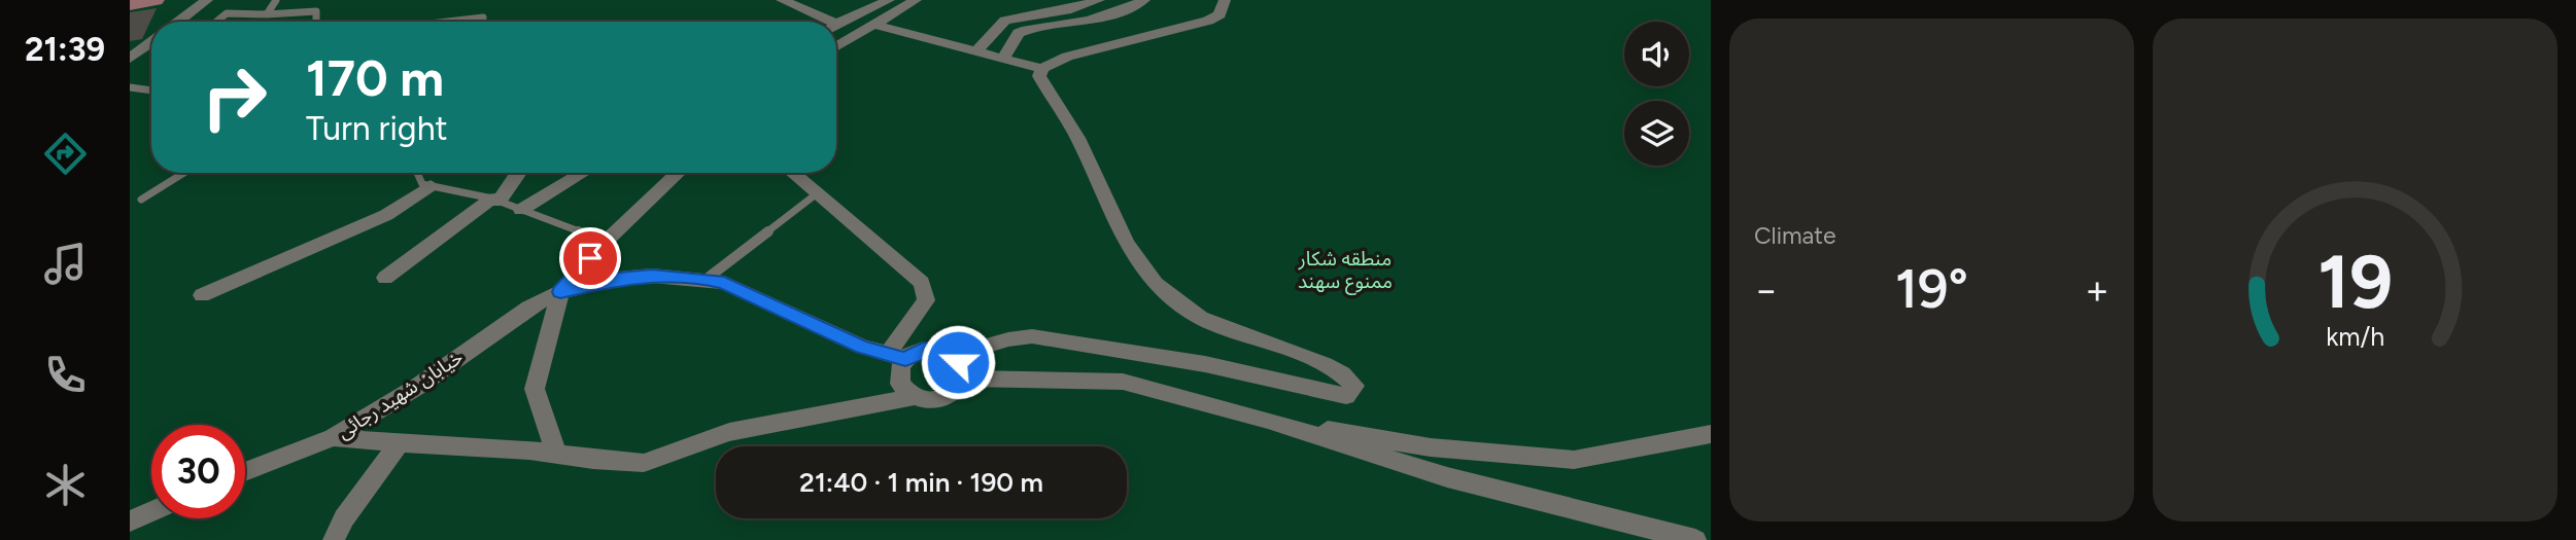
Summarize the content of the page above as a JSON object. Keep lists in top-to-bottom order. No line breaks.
{"streets":{"street":["خیابان شهید رجائی"]},"parks":["منطقه شکار ممنوع سهند"],"page":{"tabs":"21:39","tile":"Climate","turn":["170 m","Turn right"],"heat":["−","19°","+"],"limit":"30","trip":"21:40 · 1 min · 190 m","gauge":["19","km/h"]}}
